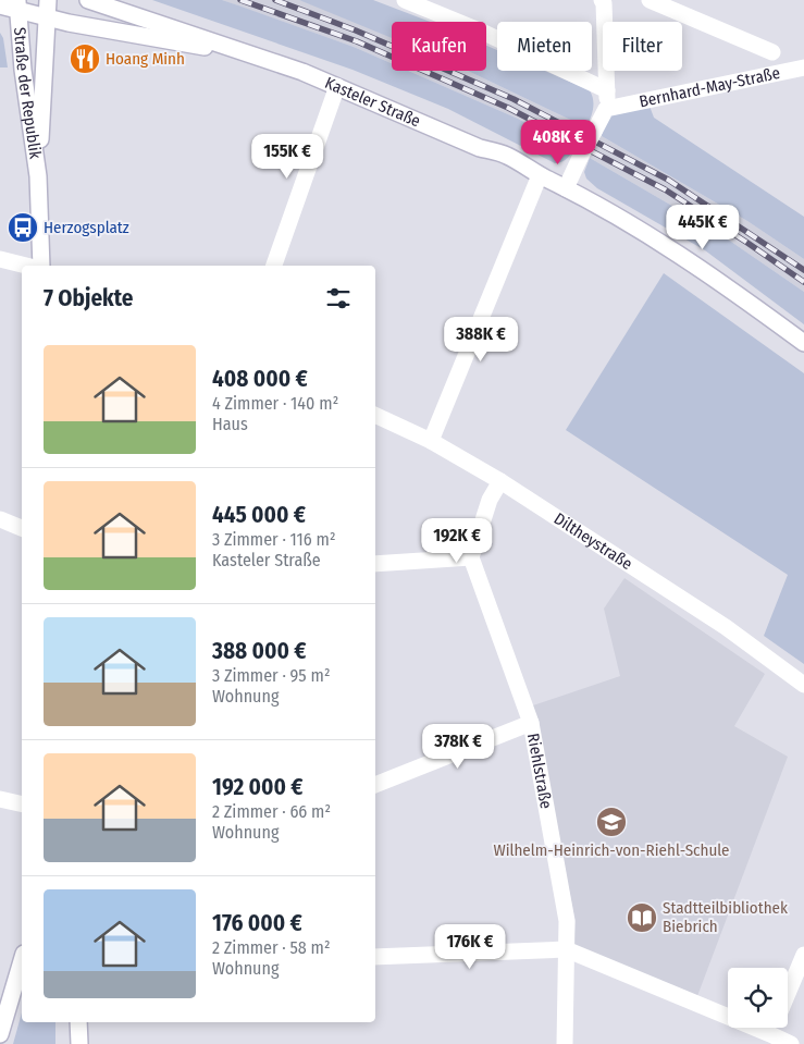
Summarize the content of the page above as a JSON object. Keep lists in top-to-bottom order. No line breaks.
{"streets":{"street":["Bernhard-May-Straße","Straße der Republik","Kasteler Straße","Diltheystraße","Riehlstraße"]},"crossings":[["Straße der Republik","Kasteler Straße"]],"places":{"restaurant":["Hoang Minh"],"bus stop":["Herzogsplatz"],"school or university":["Wilhelm-Heinrich-von-Riehl-Schule"],"library":["Stadtteilbibliothek Biebrich"]},"page":{"chip":["Kaufen","Mieten","Filter"],"price":["408K €","155K €","445K €","388K €","192K €","378K €","176K €"],"heading":"7 Objekte","list":[{"name":"408 000 €","note":"4 Zimmer · 140 m² · Haus"},{"name":"445 000 €","note":"3 Zimmer · 116 m² · Kasteler Straße"},{"name":"388 000 €","note":"3 Zimmer · 95 m² · Wohnung"},{"name":"192 000 €","note":"2 Zimmer · 66 m² · Wohnung"},{"name":"176 000 €","note":"2 Zimmer · 58 m² · Wohnung"}]}}
